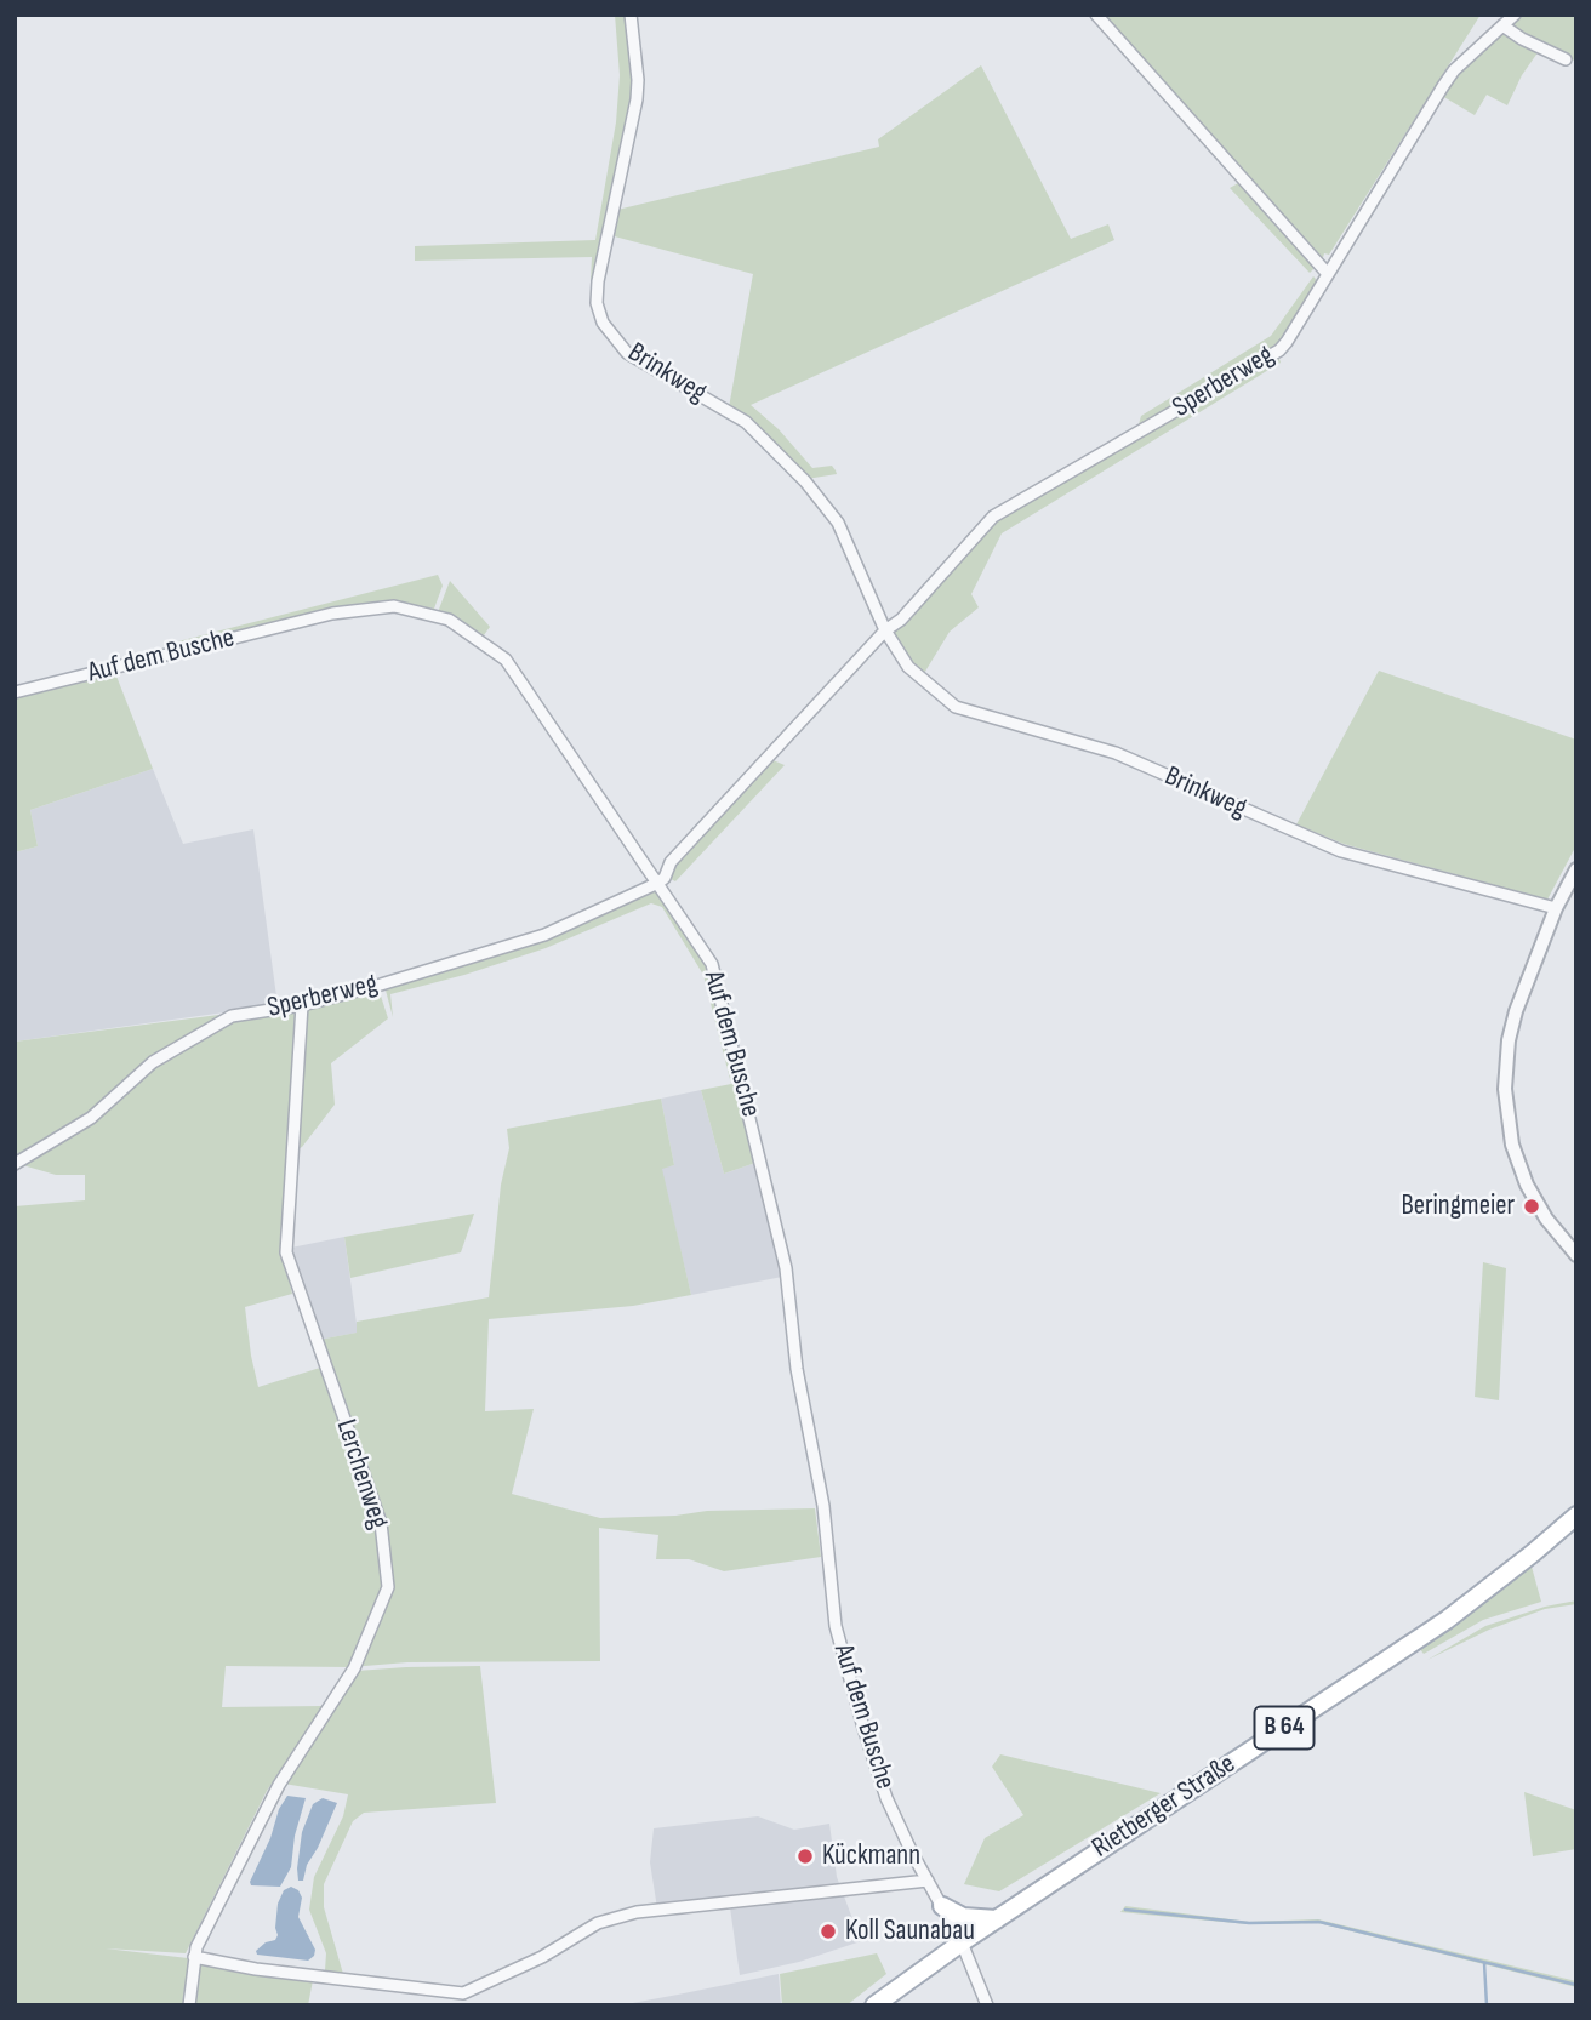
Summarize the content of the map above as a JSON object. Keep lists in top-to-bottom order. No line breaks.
{"streets":{"main road":["B 64","Rietberger Straße"],"street":["Brinkweg","Sperberweg","Auf dem Busche","Lerchenweg"]},"crossings":[["Brinkweg","Sperberweg"],["Sperberweg","Auf dem Busche"],["Sperberweg","Lerchenweg"],["Auf dem Busche","Rietberger Straße"]],"places":["Beringmeier","Kückmann","Koll Saunabau"]}
